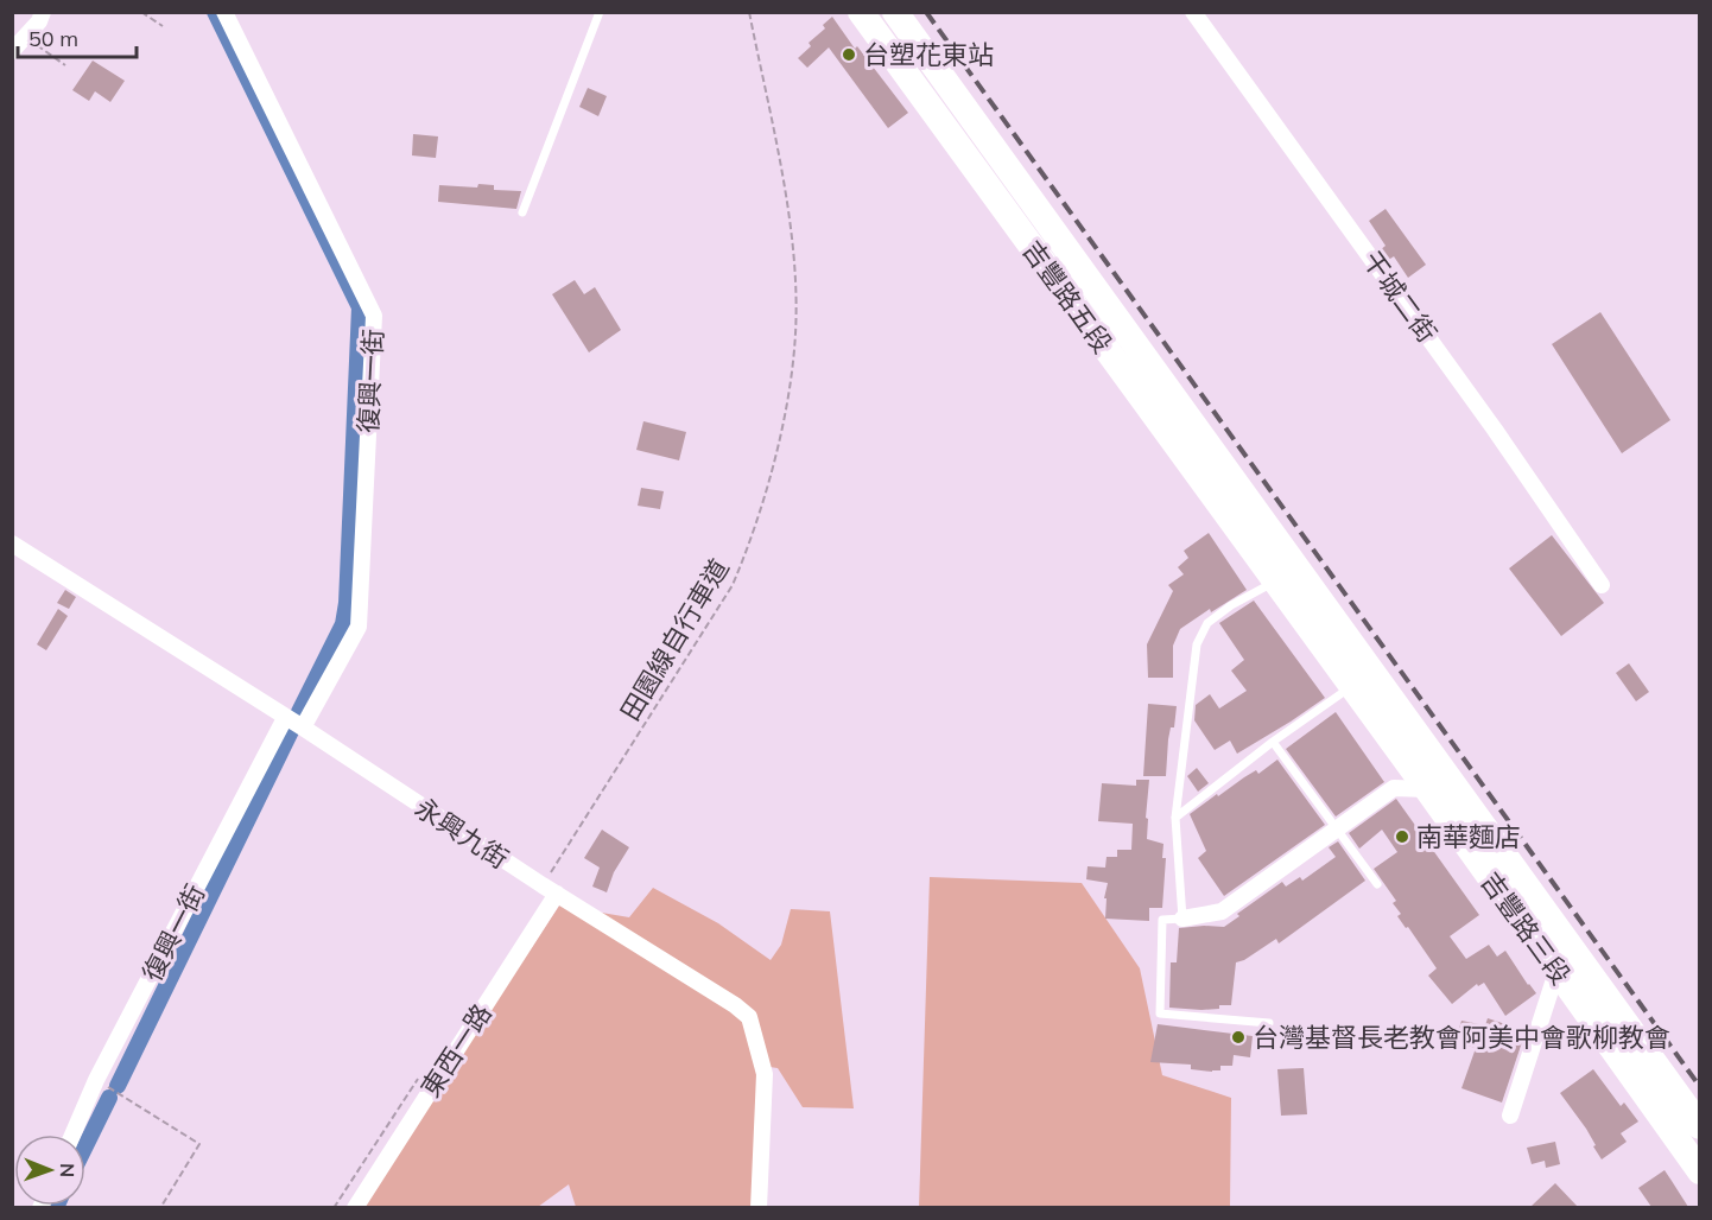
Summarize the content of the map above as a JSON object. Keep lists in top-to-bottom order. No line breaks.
{"streets":{"main road":["吉豐路五段","吉豐路三段"],"street":["干城二街","復興一街","永興九街","東西一路"],"path":["田園線自行車道"]},"crossings":[["吉豐路五段","吉豐路三段"],["復興一街","永興九街"],["田園線自行車道","永興九街"],["田園線自行車道","東西一路"],["永興九街","東西一路"]],"places":["台塑花東站","南華麵店","台灣基督長老教會阿美中會歌柳教會"],"scale_bar":"50 m","north":"right"}
